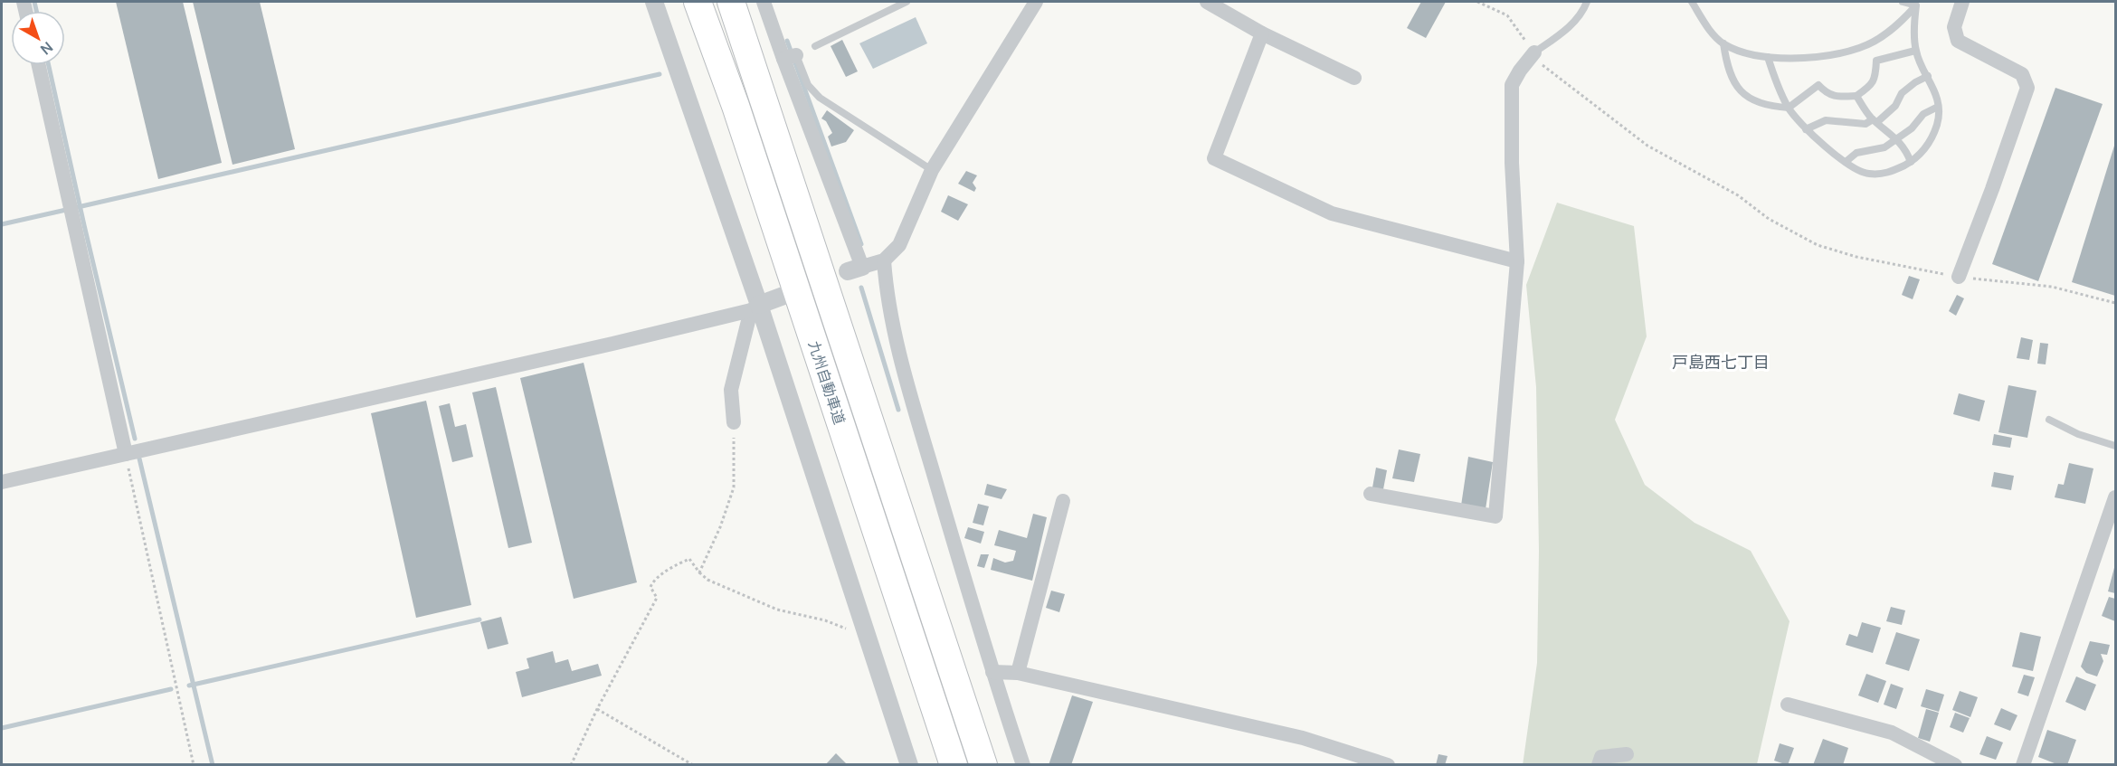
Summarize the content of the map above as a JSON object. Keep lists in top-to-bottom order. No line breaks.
{"streets":{"highway":["九州自動車道"]},"districts":["戸島西七丁目"],"north":"bottom right"}
